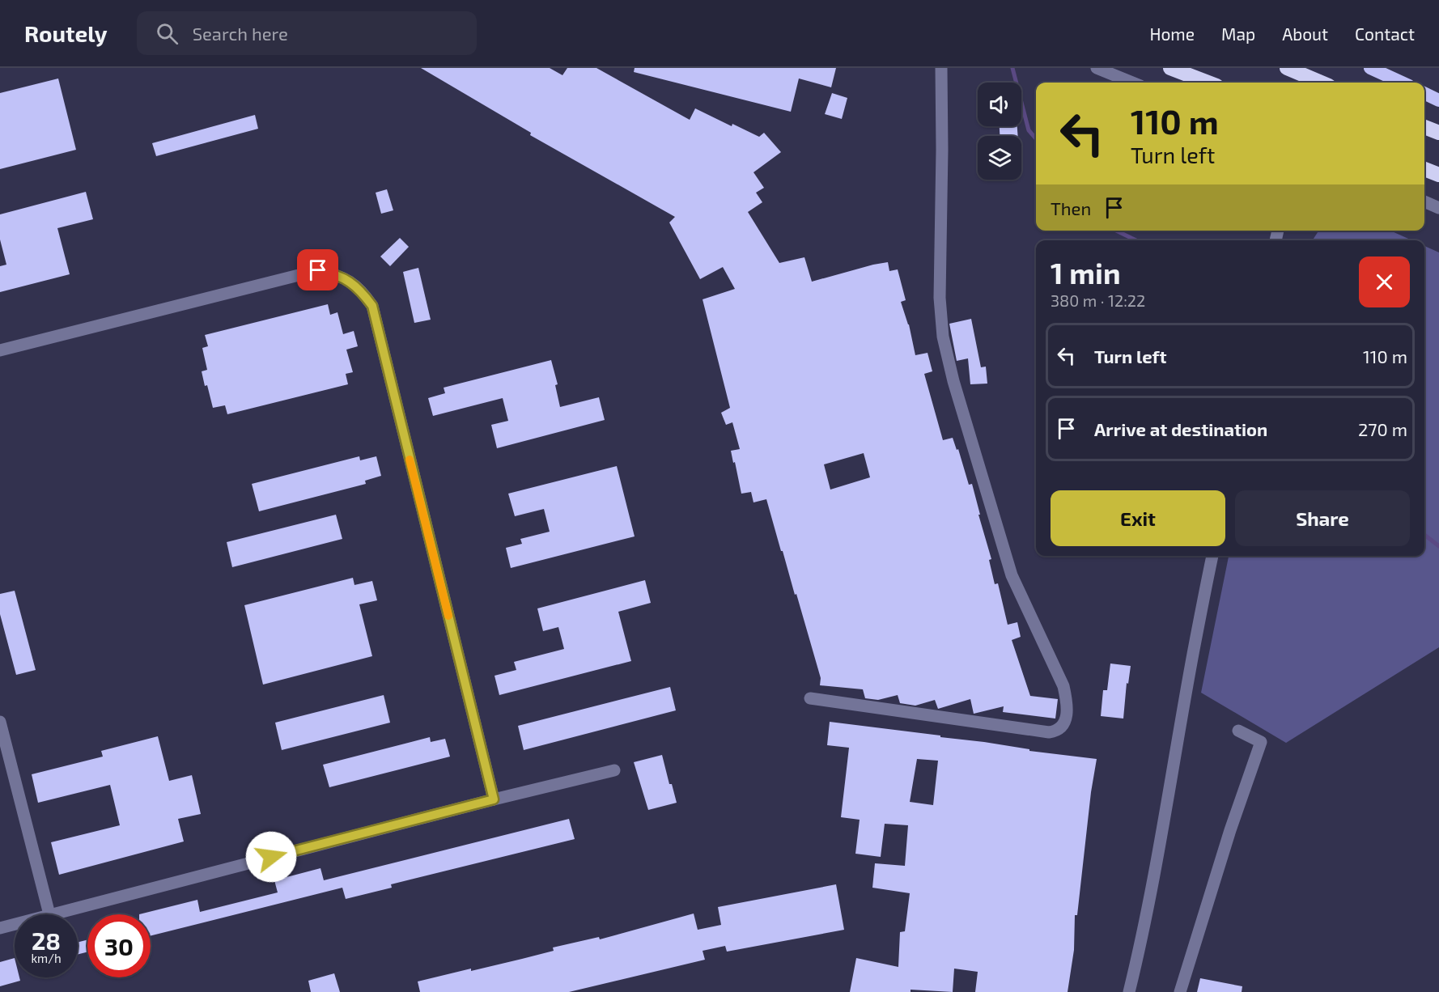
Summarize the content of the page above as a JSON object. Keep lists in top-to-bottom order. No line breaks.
{"page":{"header":"Routely","search":"Search here","nav":["Home","Map","About","Contact"],"turn":["110 m","Turn left"],"then":"Then","heading":["1 min","380 m · 12:22"],"list":[{"name":"Turn left","value":"110 m"},{"name":"Arrive at destination","value":"270 m"}],"buttons":["Exit","Share"],"speed":"28 km/h","limit":"30"}}
